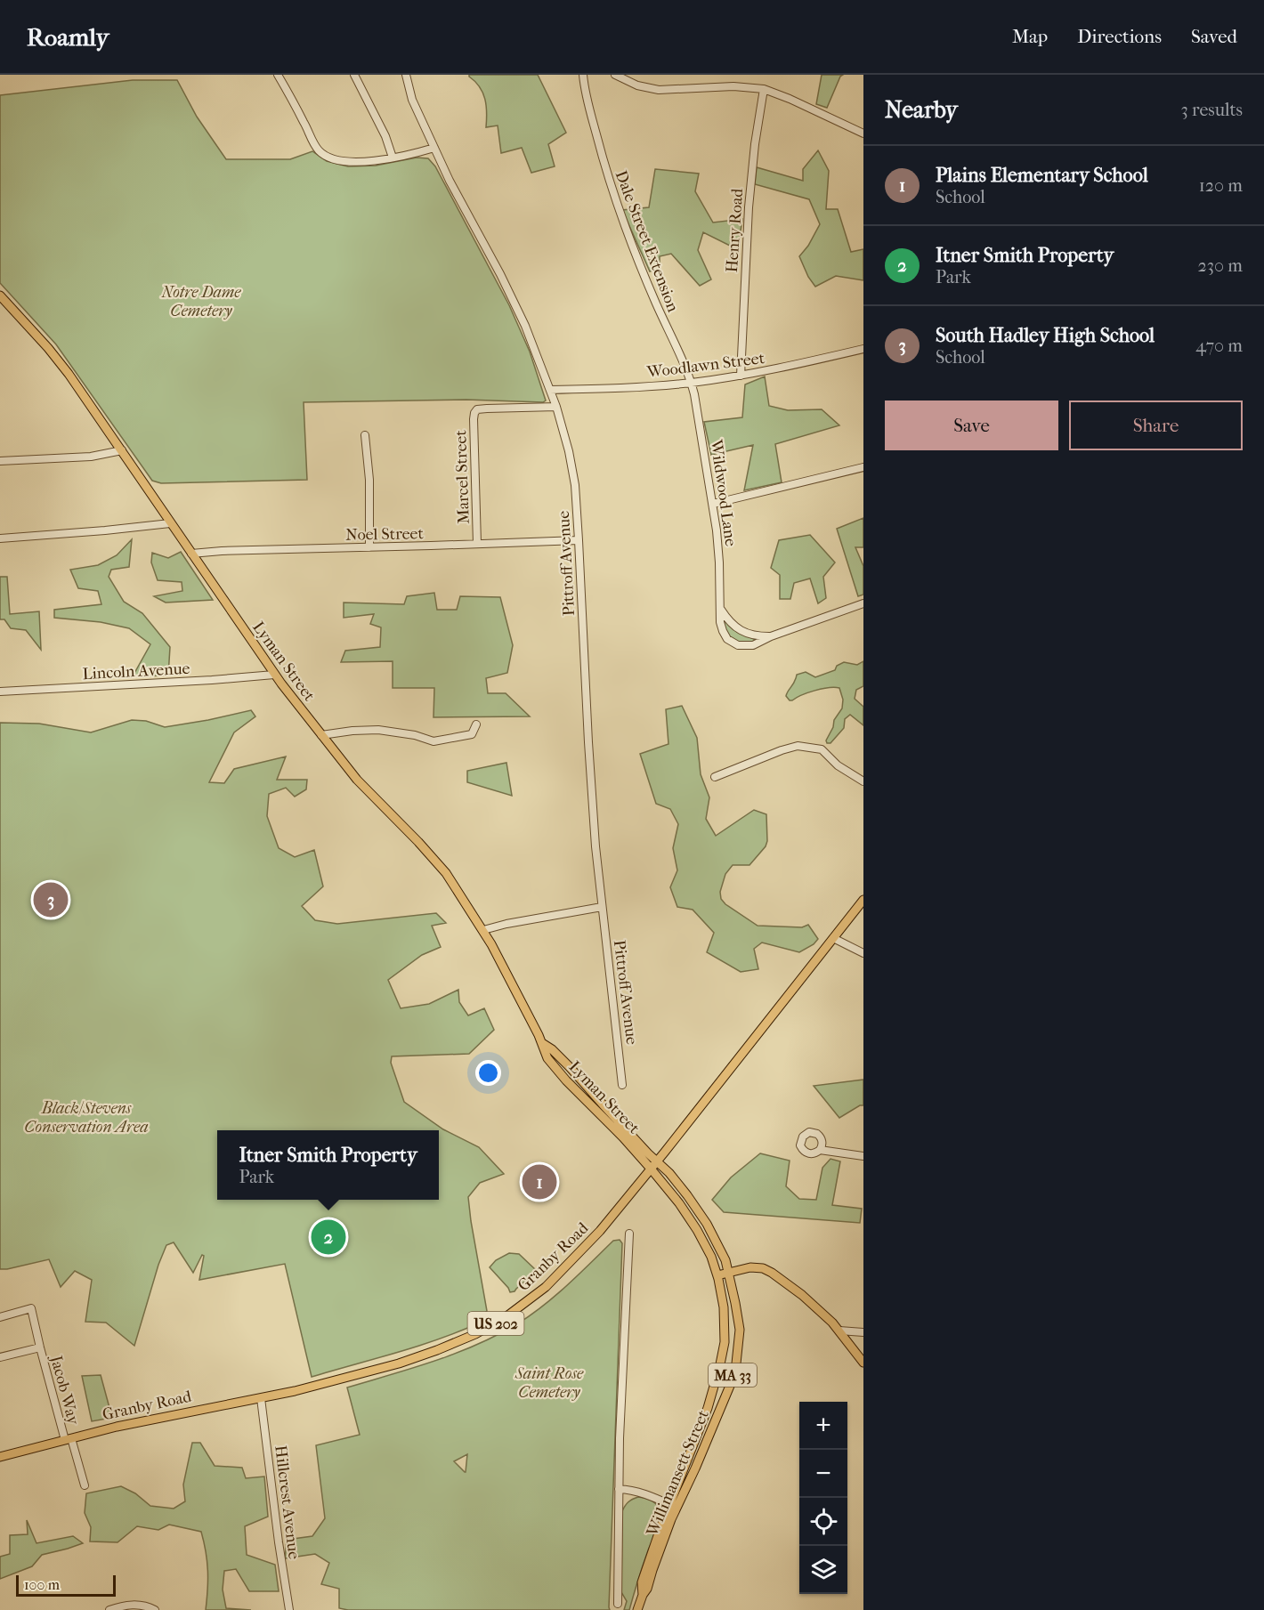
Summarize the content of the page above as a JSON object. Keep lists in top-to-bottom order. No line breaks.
{"streets":{"main road":["Lyman Street","Granby Road","US 202","MA 33","Willimansett Street"],"street":["Henry Road","Dale Street Extension","Woodlawn Street","Marcel Street","Wildwood Lane","Noel Street","Pittroff Avenue","Lincoln Avenue","Jacob Way","Hillcrest Avenue"]},"crossings":[["Henry Road","Woodlawn Street"],["Dale Street Extension","Woodlawn Street"],["Dale Street Extension","Wildwood Lane"],["Woodlawn Street","Wildwood Lane"],["Woodlawn Street","Pittroff Avenue"],["Marcel Street","Noel Street"],["Marcel Street","Pittroff Avenue"],["Noel Street","Pittroff Avenue"],["Noel Street","Lyman Street"],["Lyman Street","Lincoln Avenue"],["Lyman Street","Granby Road"],["Lyman Street","Willimansett Street"],["Granby Road","Jacob Way"],["Granby Road","Willimansett Street"],["Granby Road","Hillcrest Avenue"]],"parks":["Notre Dame Cemetery","Black/Stevens Conservation Area","Saint Rose Cemetery"],"scale_bar":"100 m","page":{"header":"Roamly","nav":["Map","Directions","Saved"],"heading":["Nearby","3 results"],"list":[{"mark":"1","name":"Plains Elementary School","note":"School","value":"120 m"},{"mark":"2","name":"Itner Smith Property","note":"Park","value":"230 m"},{"mark":"3","name":"South Hadley High School","note":"School","value":"470 m"}],"buttons":["Save","Share"],"pins":["3","1","2"],"popup":["Itner Smith Property","Park"],"map_buttons":["+","−"],"scale":"100 m"}}
